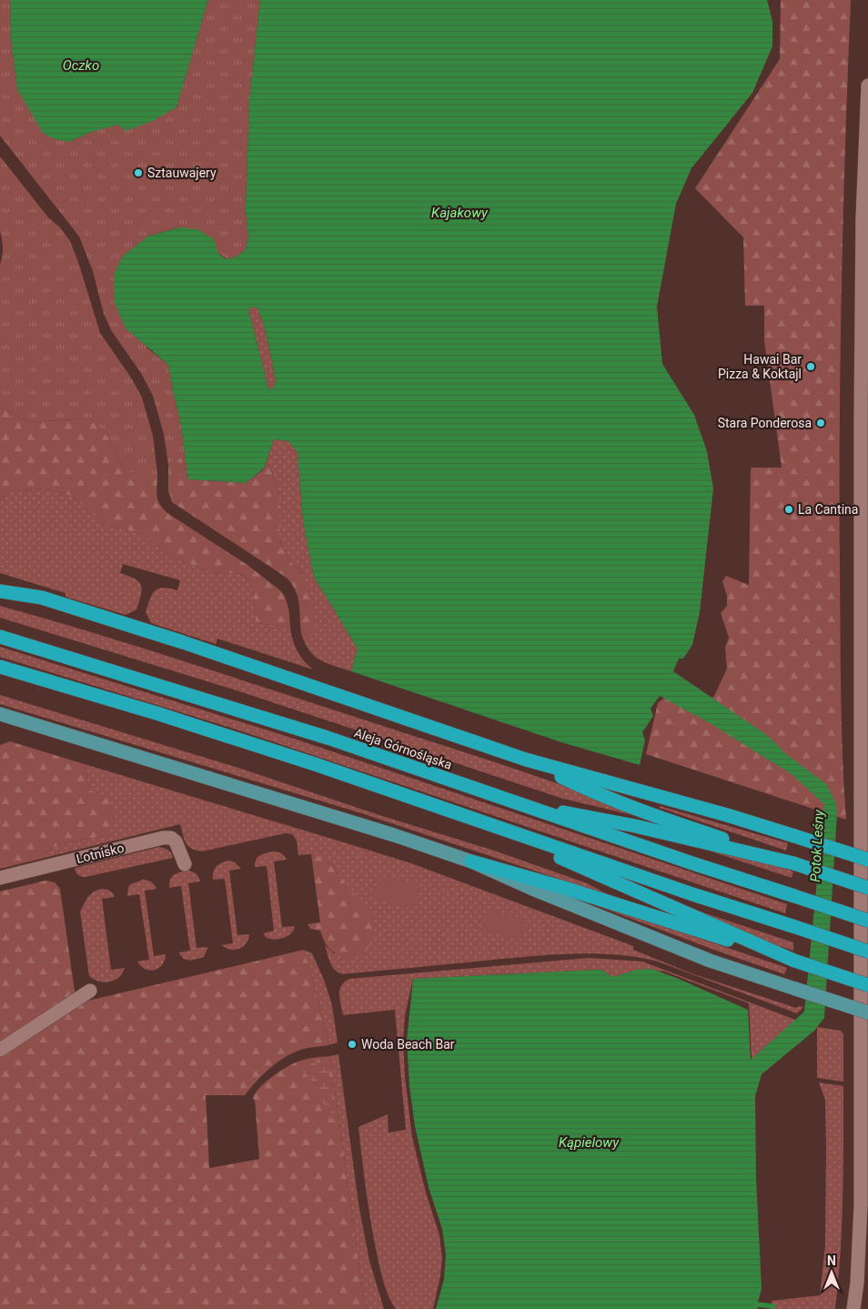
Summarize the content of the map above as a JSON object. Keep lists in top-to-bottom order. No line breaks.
{"streets":{"highway":["Aleja Górnośląska"],"street":["Lotnisko"]},"water":["Oczko","Kajakowy","Potok Leśny","Kąpielowy"],"places":["Sztauwajery","Hawai Bar Pizza & Koktajl","Stara Ponderosa","La Cantina","Woda Beach Bar"],"north":"top"}
